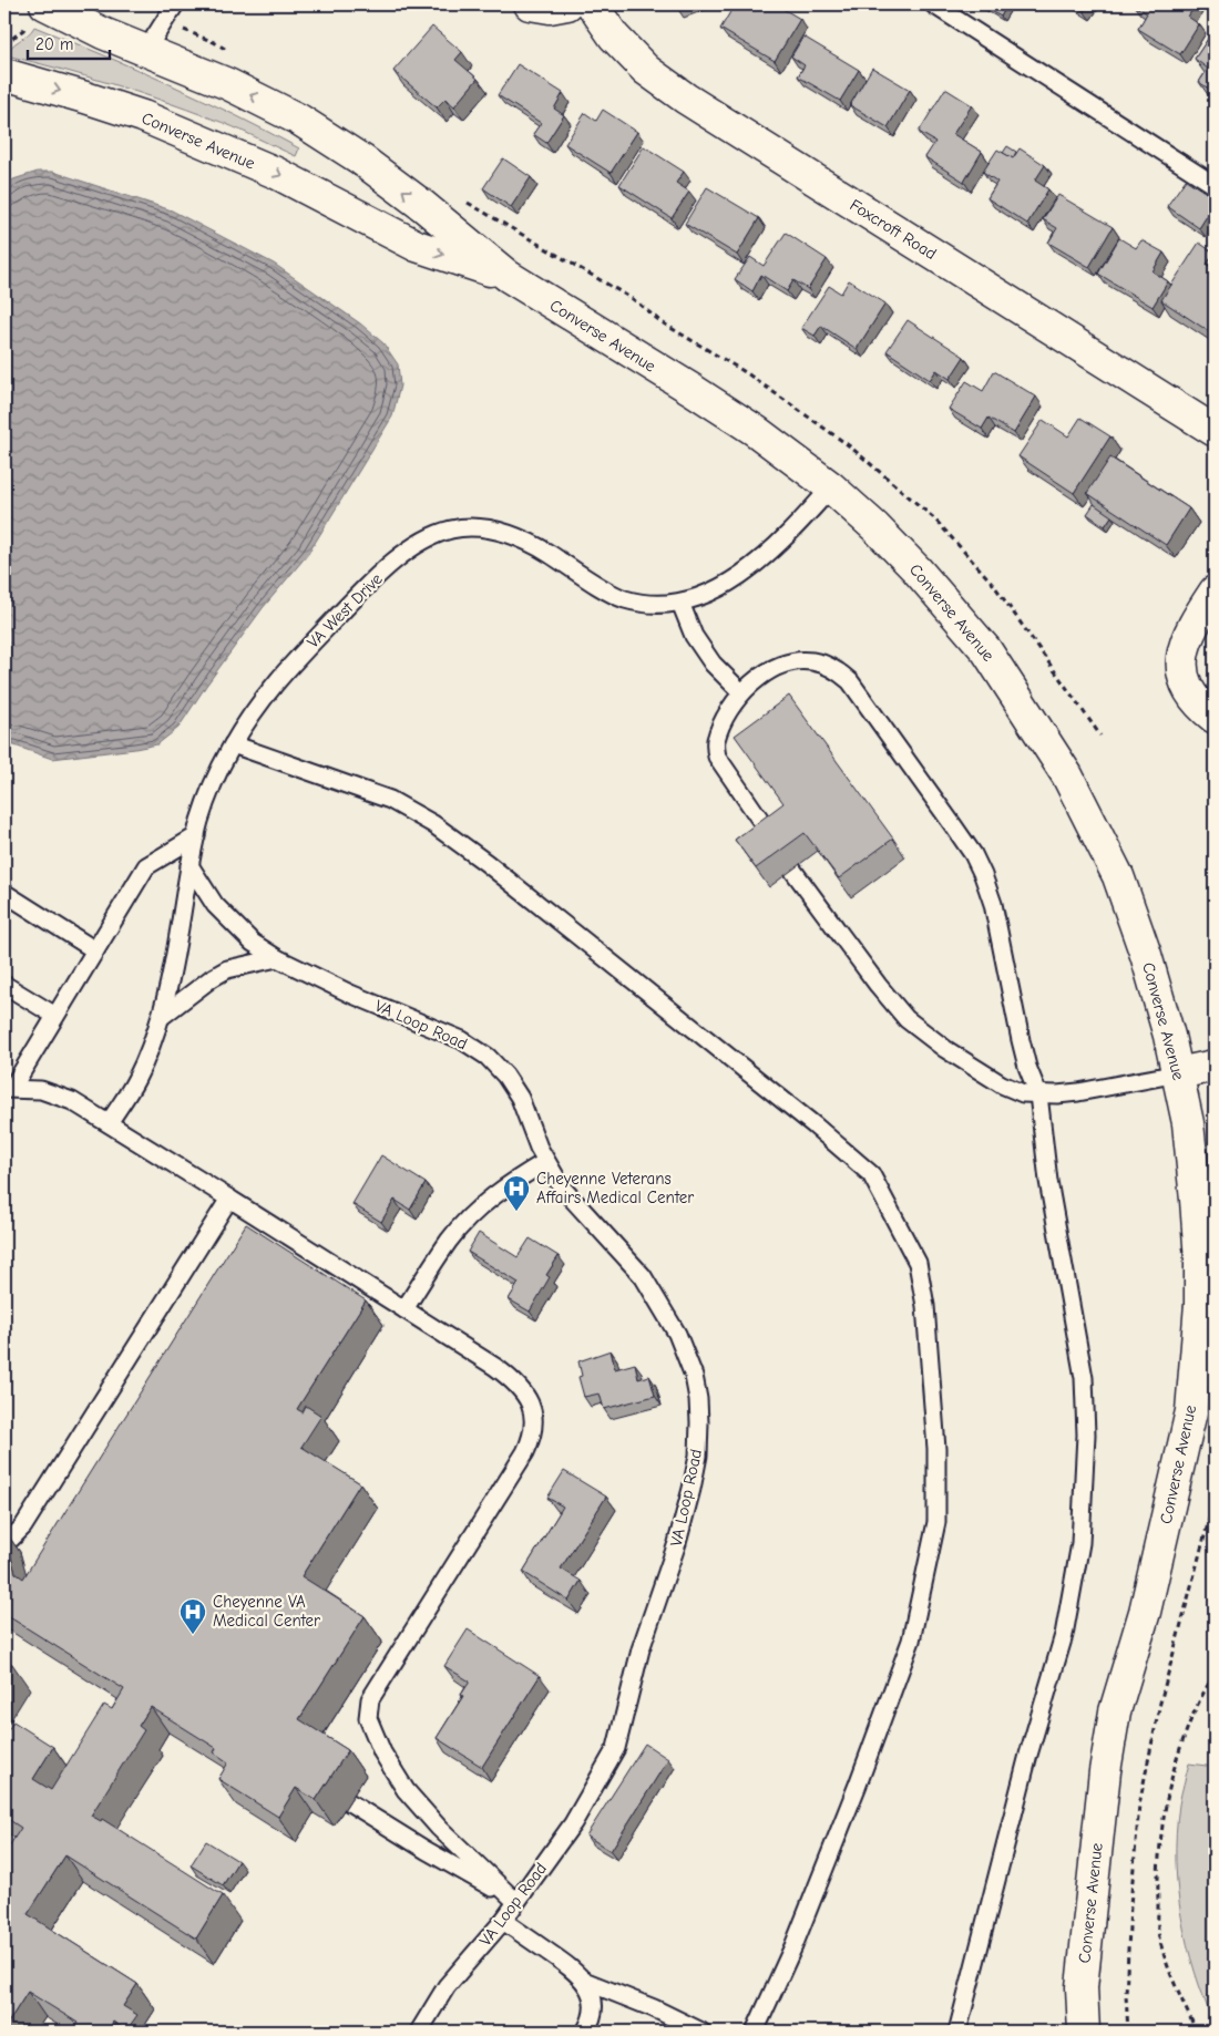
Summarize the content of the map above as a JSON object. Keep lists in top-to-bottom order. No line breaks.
{"streets":{"main road":["Converse Avenue","Foxcroft Road"],"lane":["VA West Drive","VA Loop Road"]},"crossings":[["Converse Avenue","VA West Drive"],["VA West Drive","VA Loop Road"]],"places":{"hospital":["Cheyenne Veterans Affairs Medical Center","Cheyenne VA Medical Center"]},"scale_bar":"20 m"}
